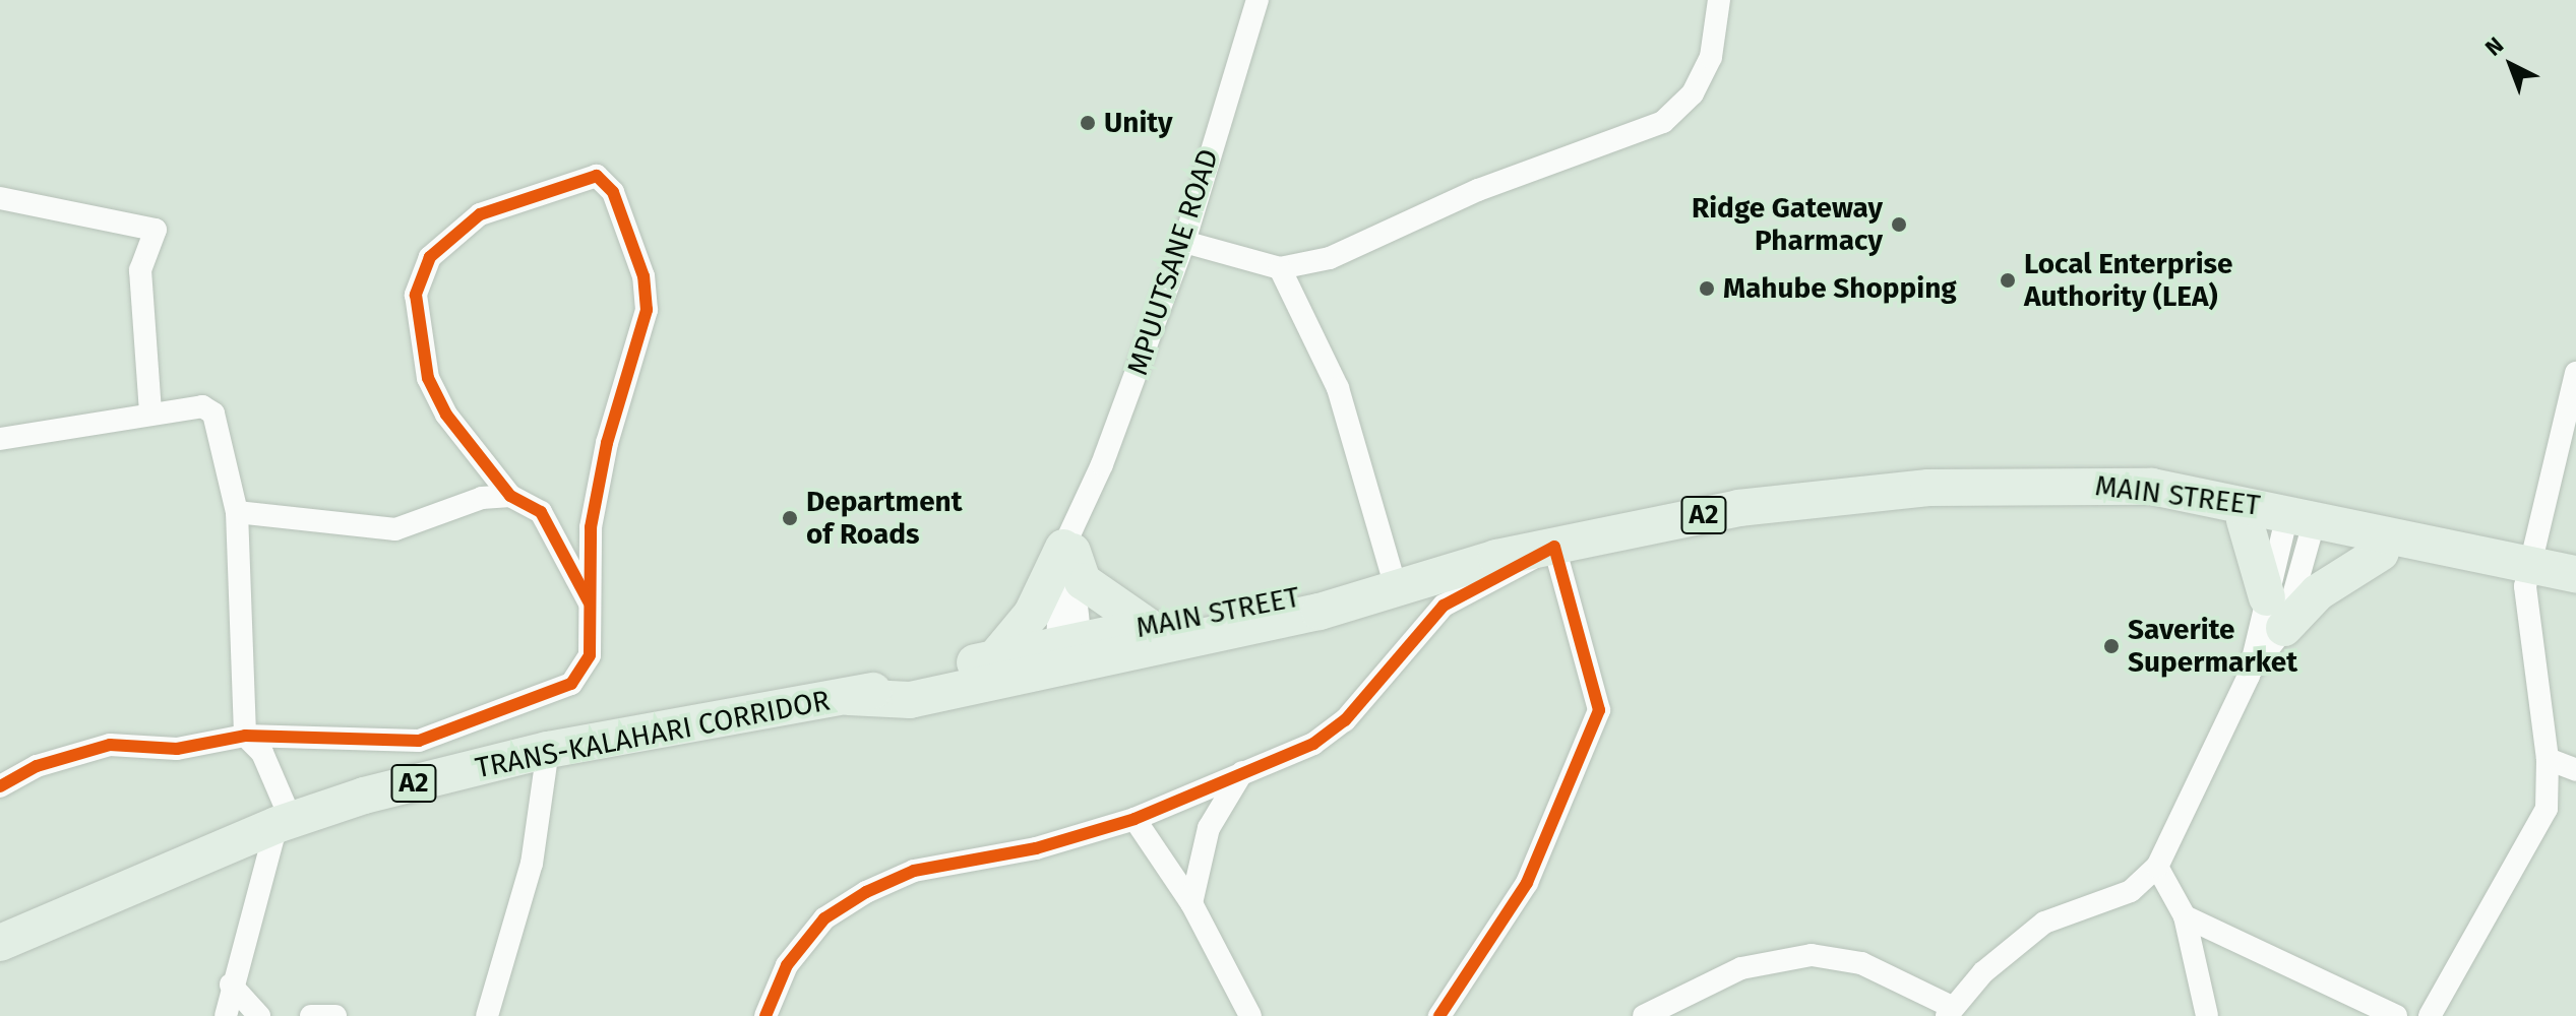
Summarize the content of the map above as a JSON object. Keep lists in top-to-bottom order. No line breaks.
{"streets":{"highway":["MAIN STREET","A2","TRANS-KALAHARI CORRIDOR"],"street":["MPUUTSANE ROAD"]},"crossings":[["MAIN STREET","TRANS-KALAHARI CORRIDOR"]],"places":["Unity","Ridge Gateway Pharmacy","Local Enterprise Authority (LEA)","Mahube Shopping","Department of Roads","Saverite Supermarket"],"north":"top left"}
